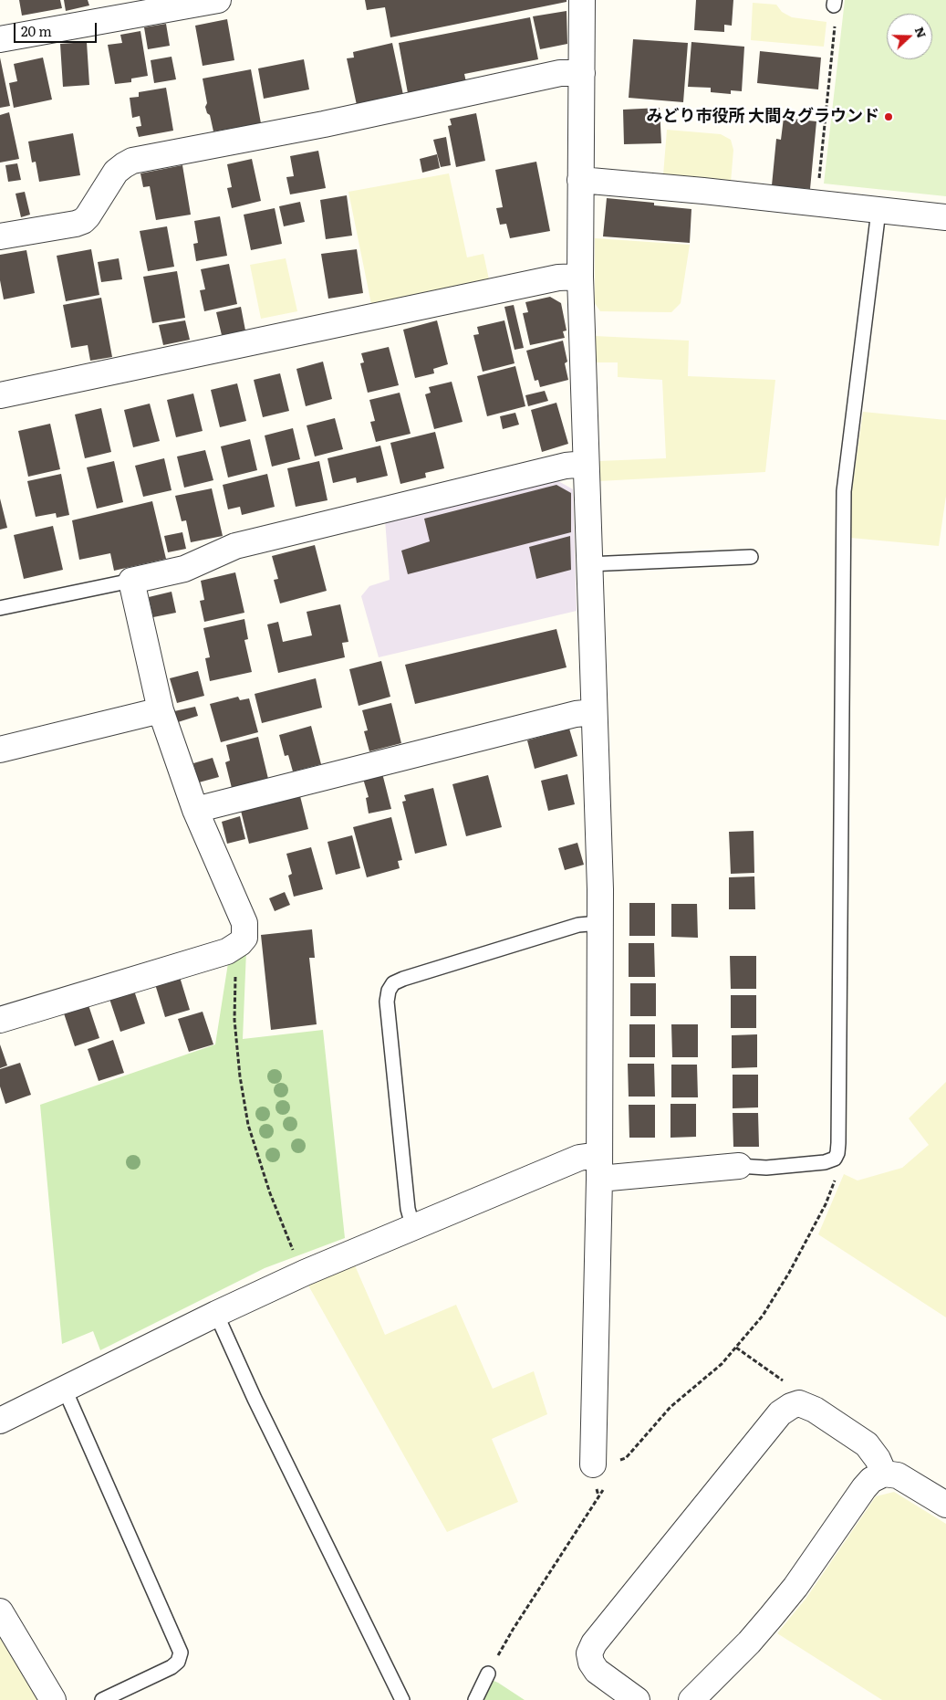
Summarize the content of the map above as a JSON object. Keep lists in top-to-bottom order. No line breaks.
{"places":["みどり市役所 大間々グラウンド"],"scale_bar":"20 m","north":"right"}
